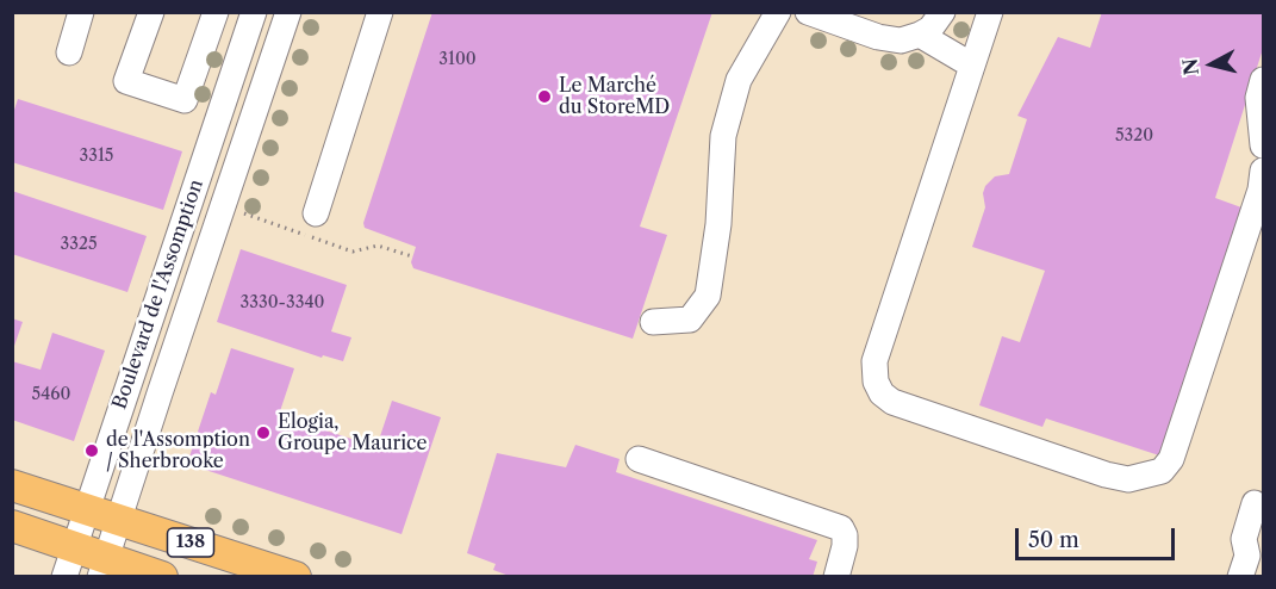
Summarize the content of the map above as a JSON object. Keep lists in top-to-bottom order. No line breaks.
{"streets":{"main road":["138"],"street":["Boulevard de l'Assomption"]},"crossings":[["Boulevard de l'Assomption","138"]],"places":["Le Marché du StoreMD","Elogia, Groupe Maurice","de l'Assomption / Sherbrooke"],"house_numbers":["3100","5320","3315","3325","3330-3340","5460"],"scale_bar":"50 m","north":"left"}
